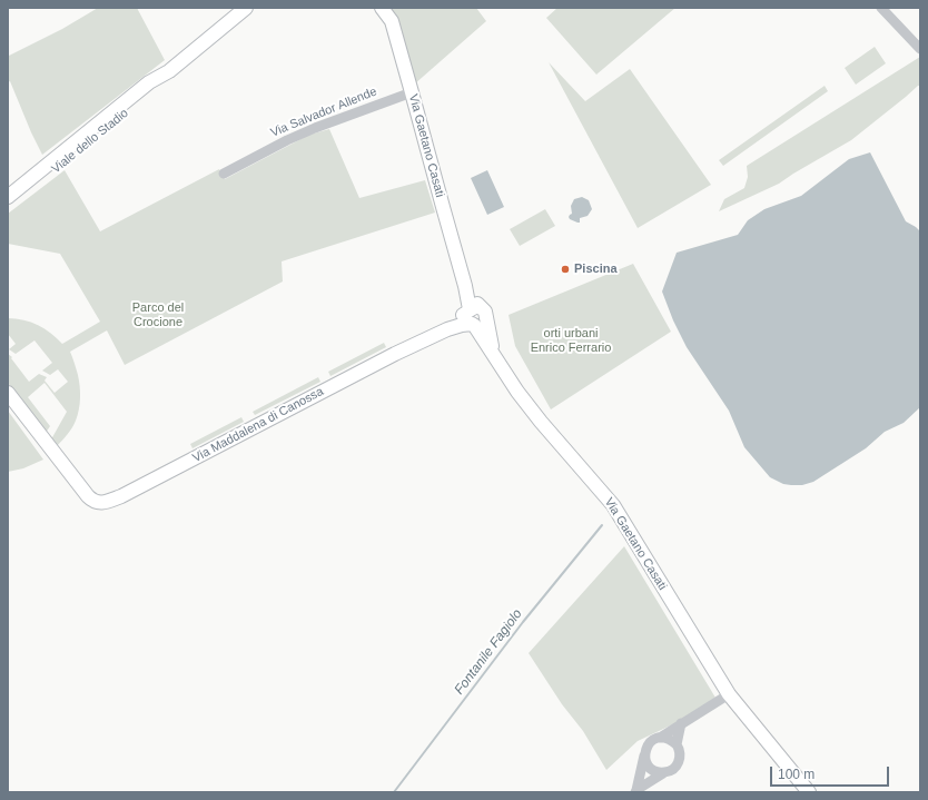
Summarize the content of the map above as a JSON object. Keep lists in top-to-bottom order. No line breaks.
{"streets":{"street":["Via Salvador Allende","Viale dello Stadio","Via Gaetano Casati","Via Maddalena di Canossa"]},"crossings":[["Via Salvador Allende","Via Gaetano Casati"],["Via Gaetano Casati","Via Maddalena di Canossa"]],"water":["Fontanile Fagiolo"],"parks":["Parco del Crocione","orti urbani Enrico Ferrario"],"places":["Piscina"],"scale_bar":"100 m"}
